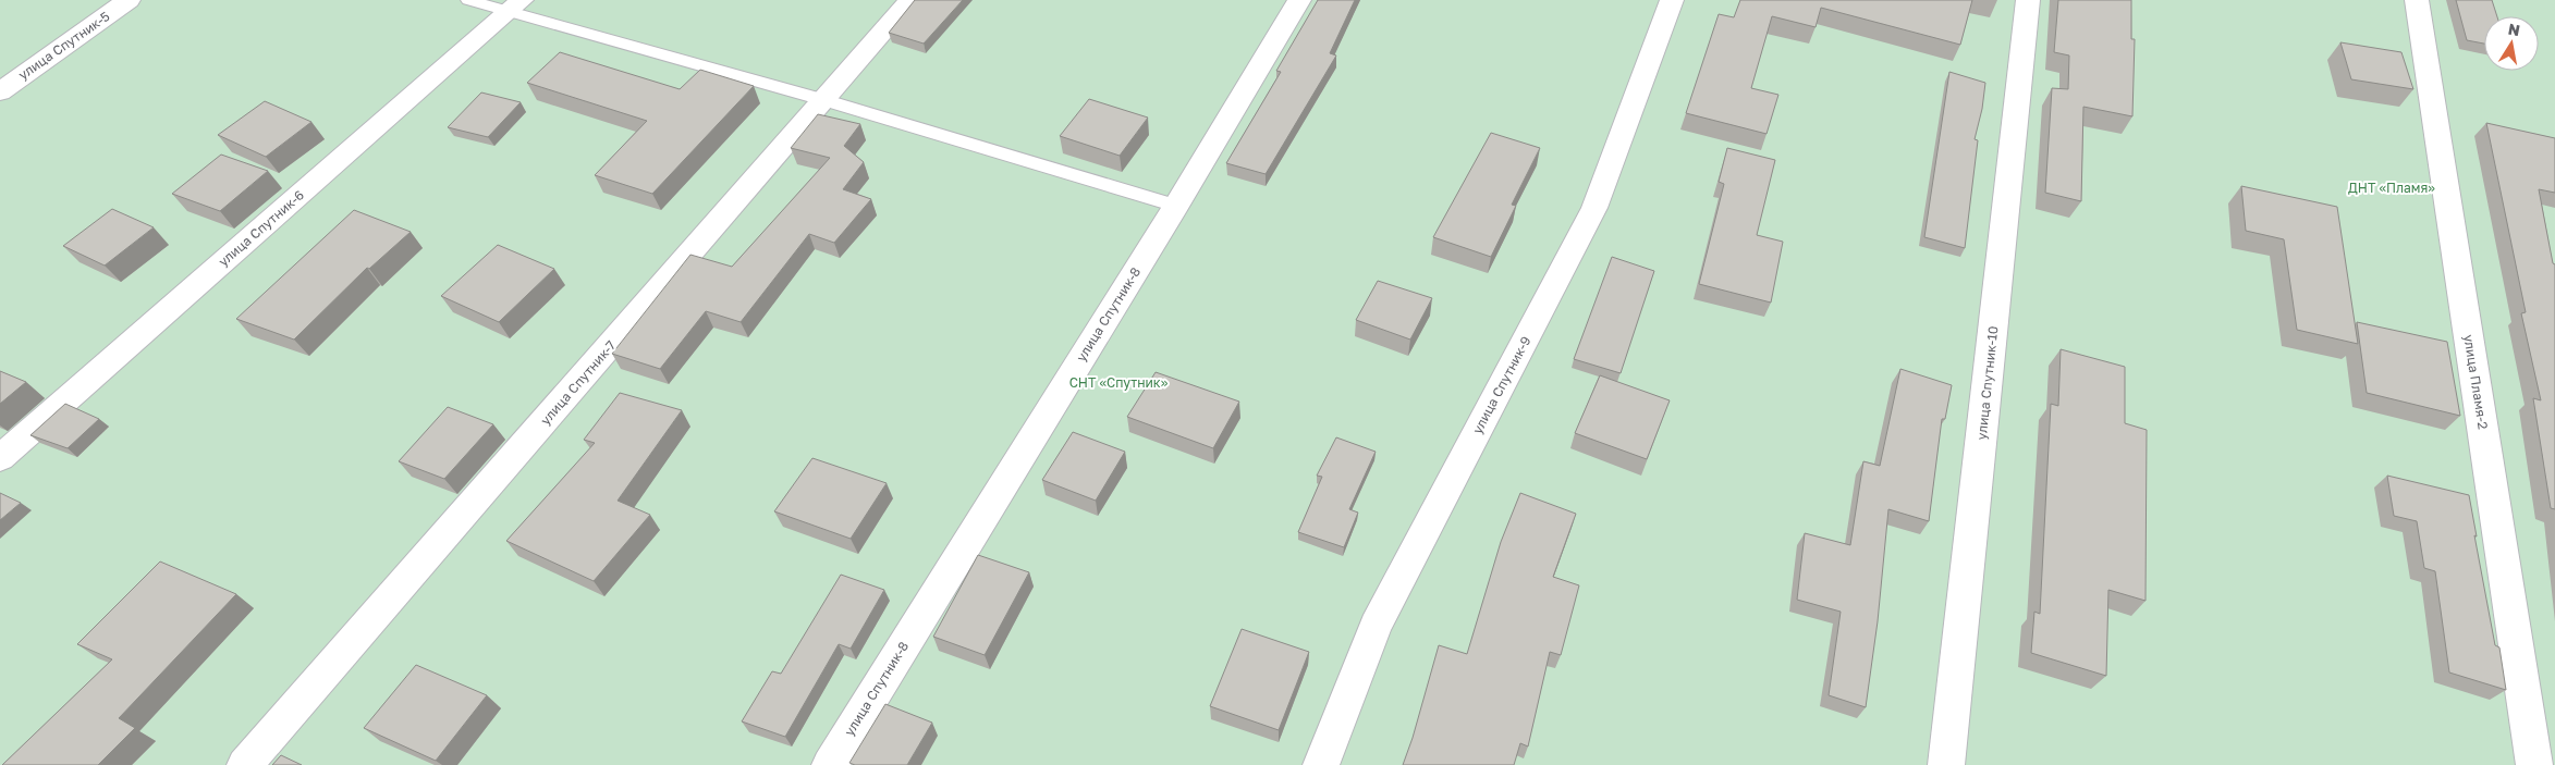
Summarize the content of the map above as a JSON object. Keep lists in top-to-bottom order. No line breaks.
{"streets":{"street":["улица Спутник-5","улица Спутник-6","улица Спутник-8","улица Пламя-2","улица Спутник-7","улица Спутник-10","улица Спутник-9"]},"parks":["ДНТ «Пламя»","СНТ «Спутник»"],"north":"top"}
